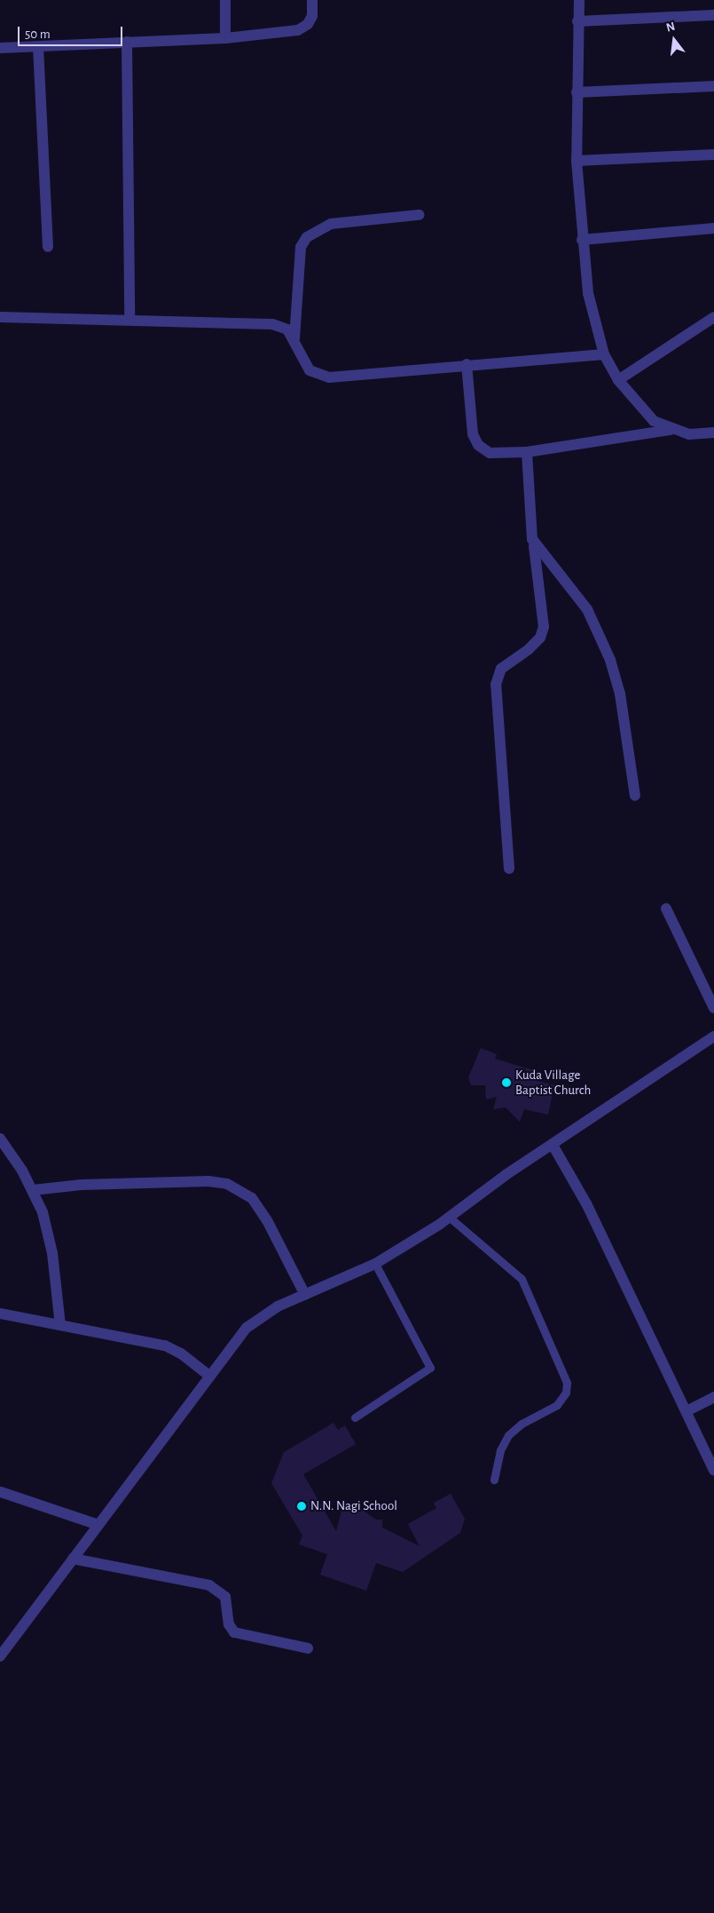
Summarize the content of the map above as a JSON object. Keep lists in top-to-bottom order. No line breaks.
{"places":["Kuda Village Baptist Church","N.N. Nagi School"],"scale_bar":"50 m","north":"top"}
